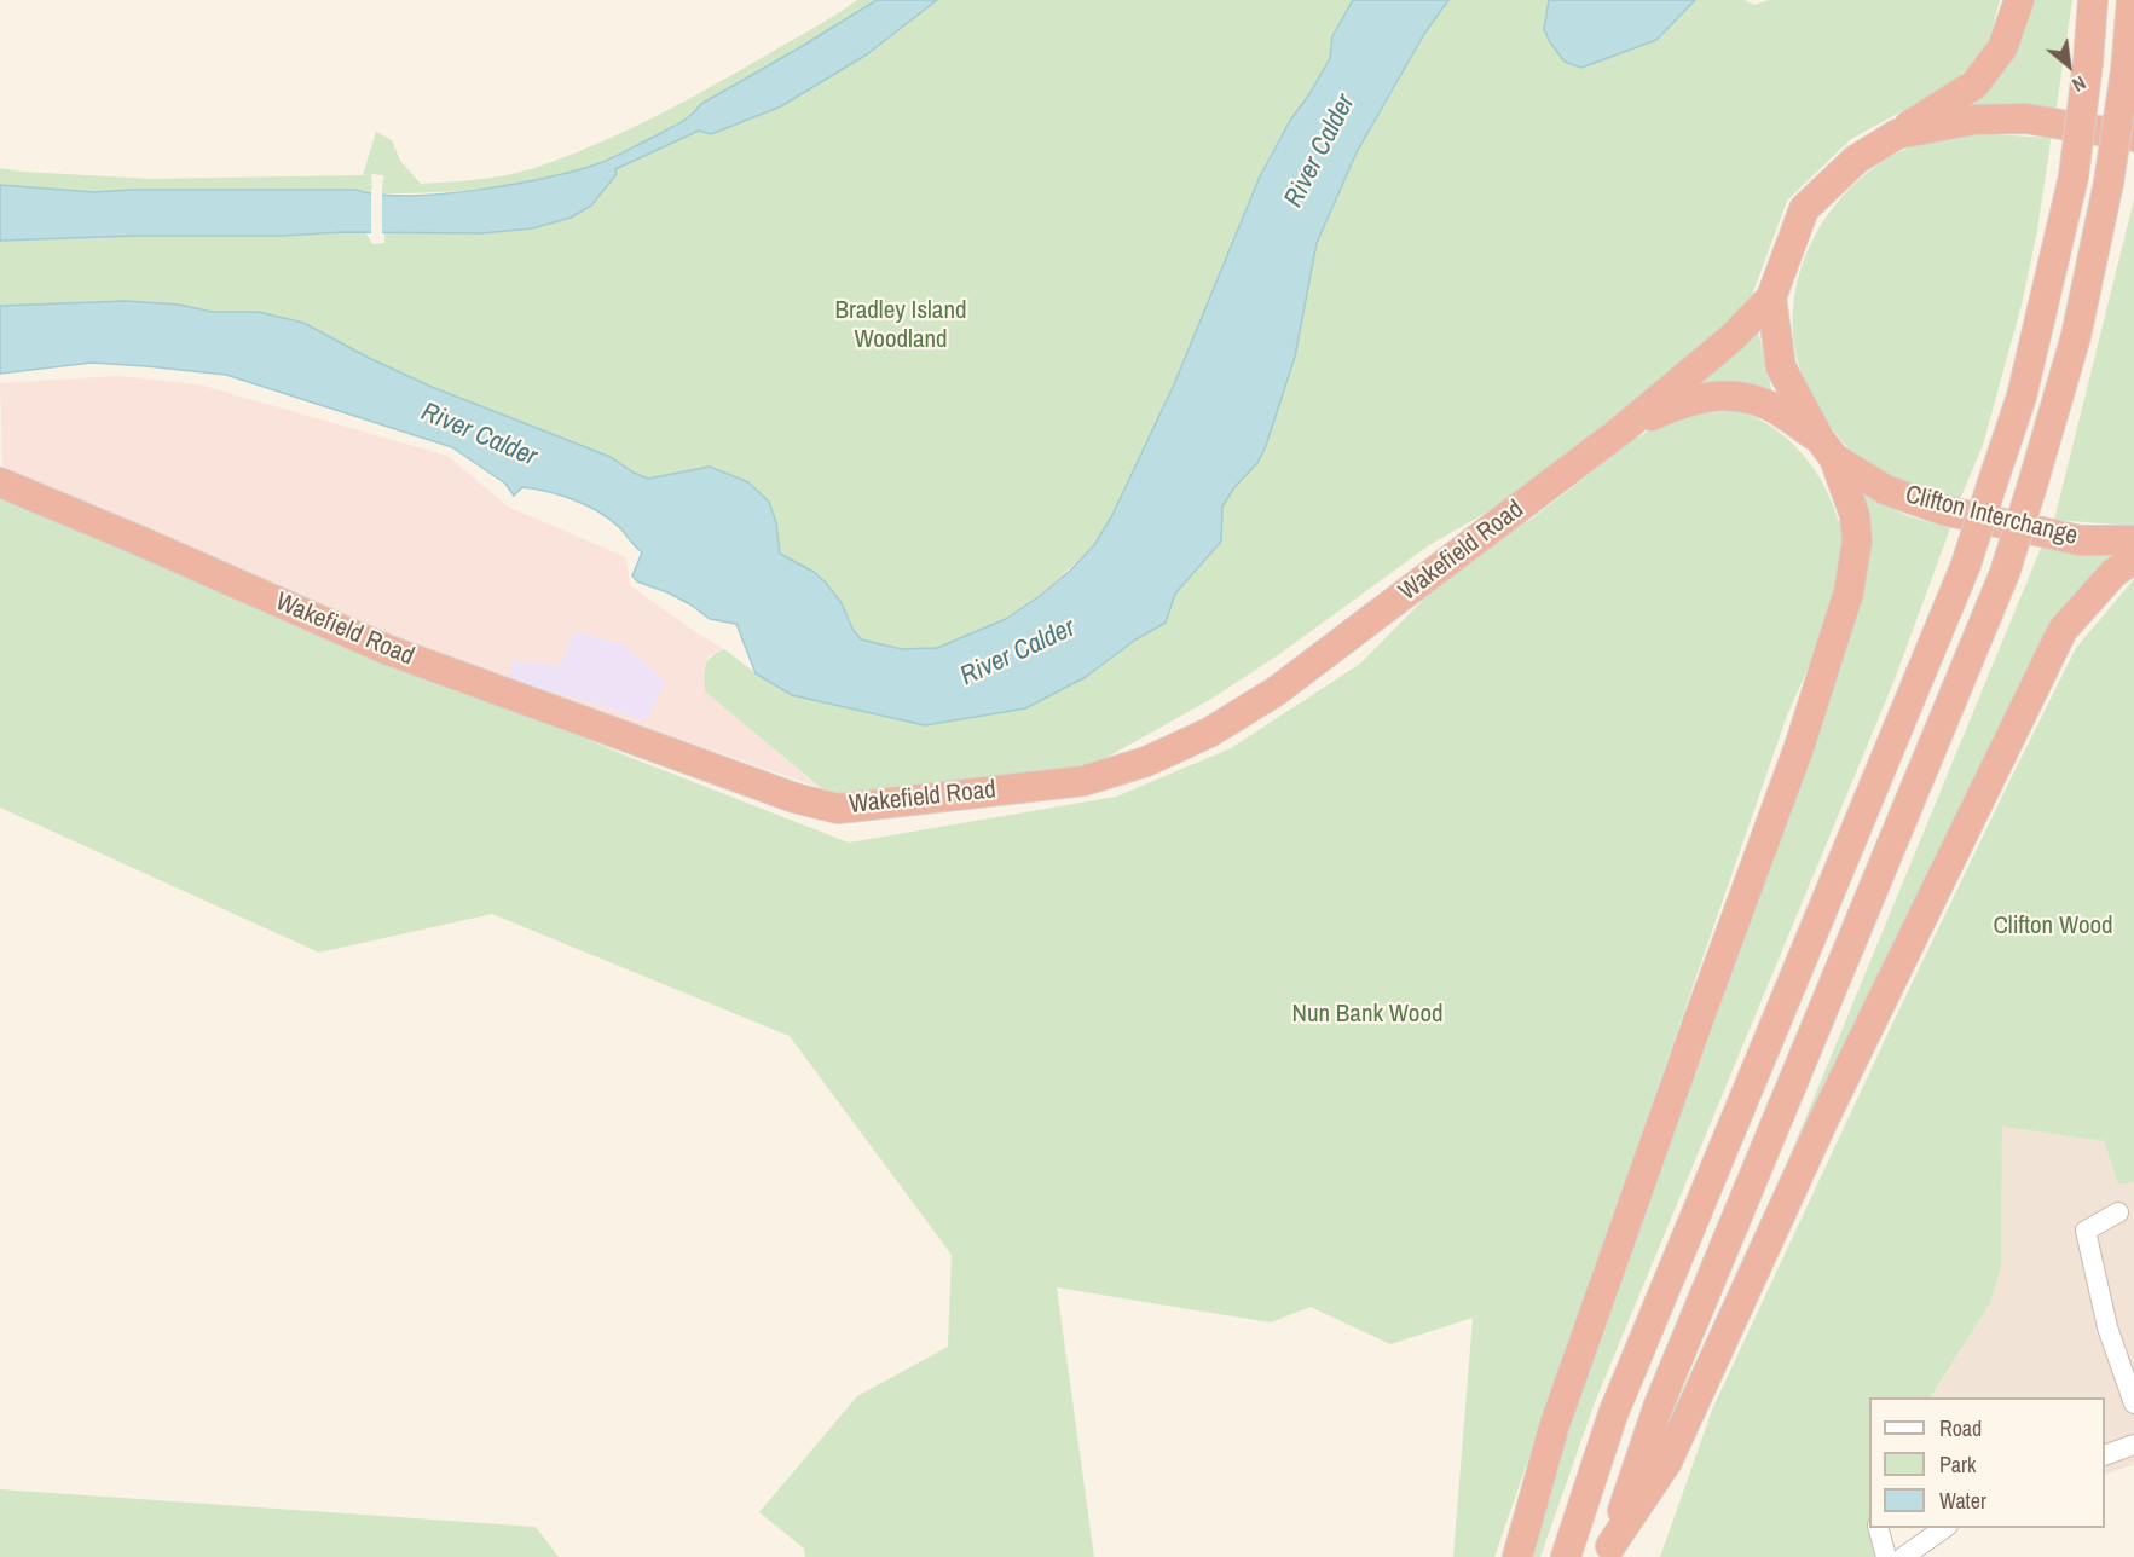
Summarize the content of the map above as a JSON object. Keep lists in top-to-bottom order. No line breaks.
{"streets":{"highway":["Clifton Interchange","Wakefield Road"]},"crossings":[["Clifton Interchange","Wakefield Road"]],"water":["River Calder"],"parks":["Bradley Island Woodland","Clifton Wood","Nun Bank Wood"],"legend":["Road","Park","Water"],"north":"bottom right"}
